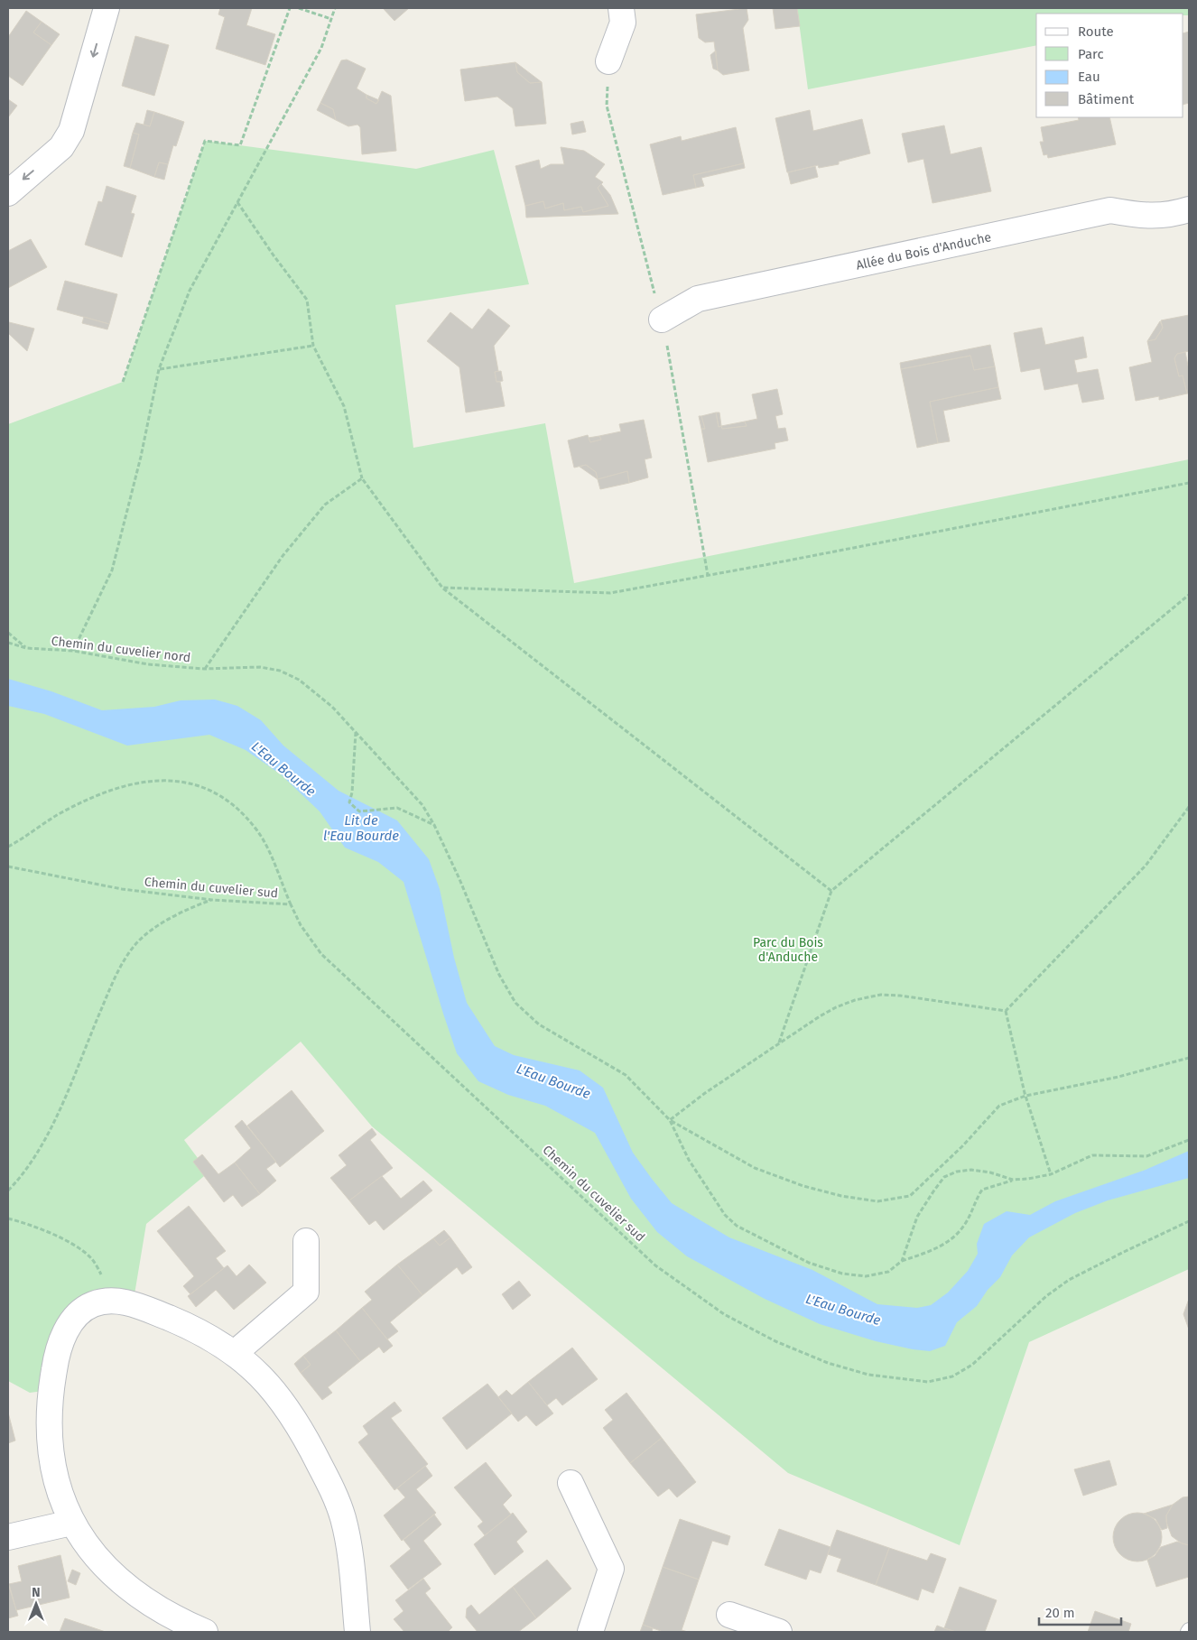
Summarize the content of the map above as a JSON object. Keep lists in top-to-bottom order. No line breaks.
{"streets":{"street":["Allée du Bois d'Anduche"],"path":["Chemin du cuvelier nord","Chemin du cuvelier sud"]},"water":["L'Eau Bourde","Lit de l'Eau Bourde"],"parks":["Parc du Bois d'Anduche"],"legend":["Route","Parc","Eau","Bâtiment"],"scale_bar":"20 m","north":"top"}
